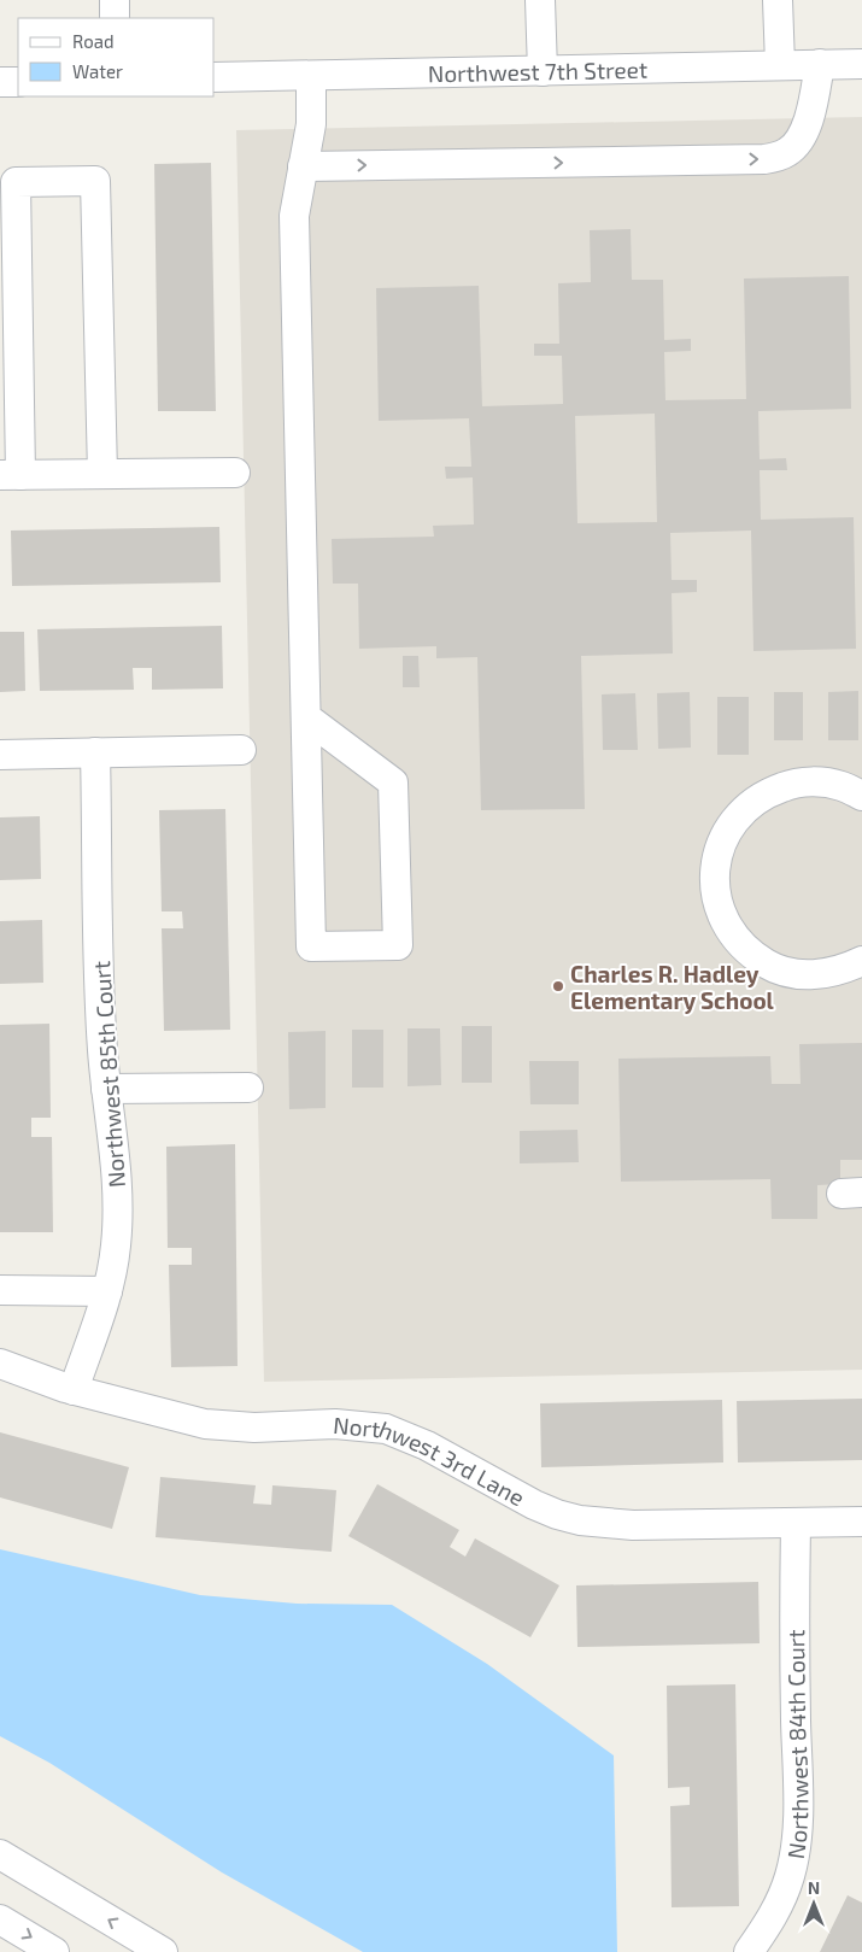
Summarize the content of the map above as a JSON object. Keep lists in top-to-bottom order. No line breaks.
{"streets":{"street":["Northwest 7th Street","Northwest 85th Court","Northwest 3rd Lane","Northwest 84th Court"]},"crossings":[["Northwest 85th Court","Northwest 3rd Lane"],["Northwest 3rd Lane","Northwest 84th Court"]],"places":["Charles R. Hadley Elementary School"],"legend":["Road","Water"],"north":"top"}
